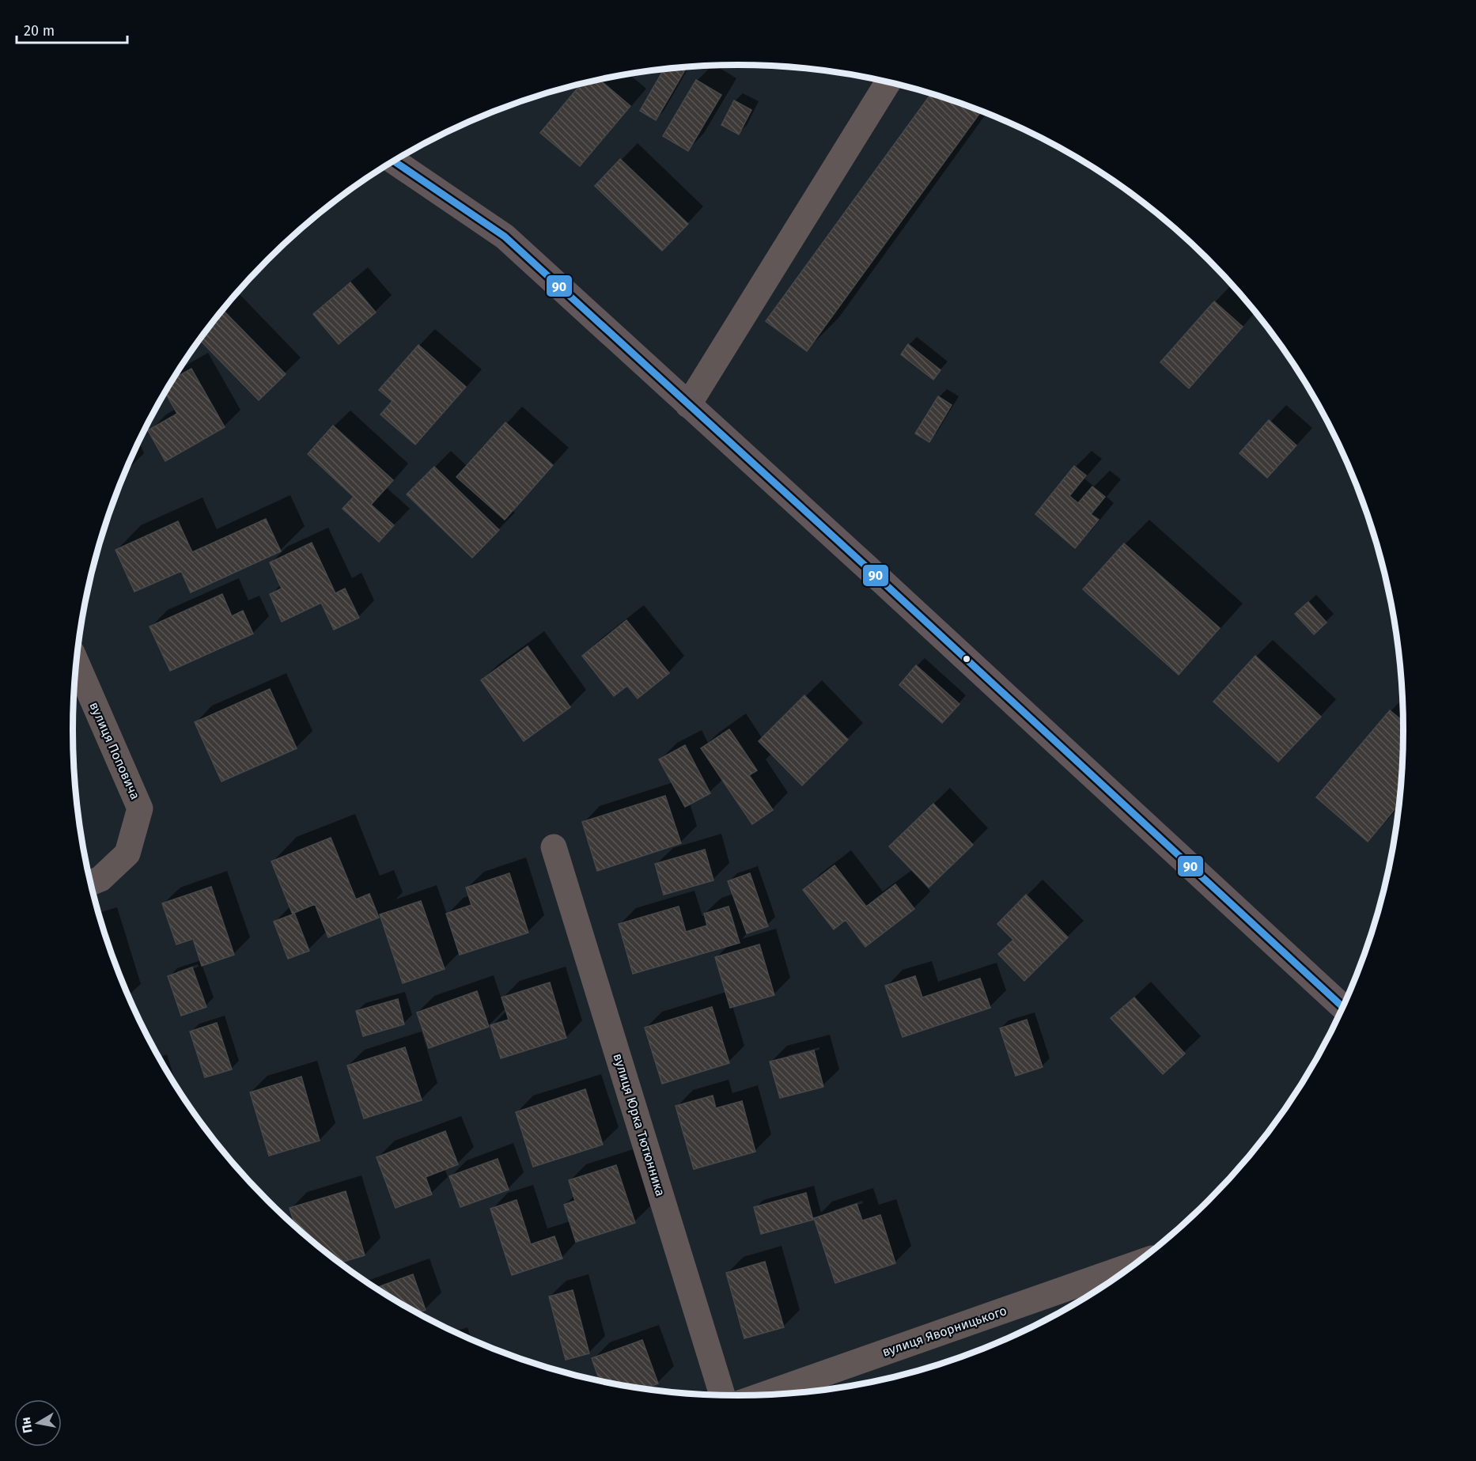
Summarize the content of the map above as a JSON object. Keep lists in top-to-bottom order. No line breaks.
{"streets":{"street":["вулиця Поповича","вулиця Юрка Тютюнника","вулиця Яворницького"]},"lines":["transit line 90"],"scale_bar":"20 m","north":"left"}
